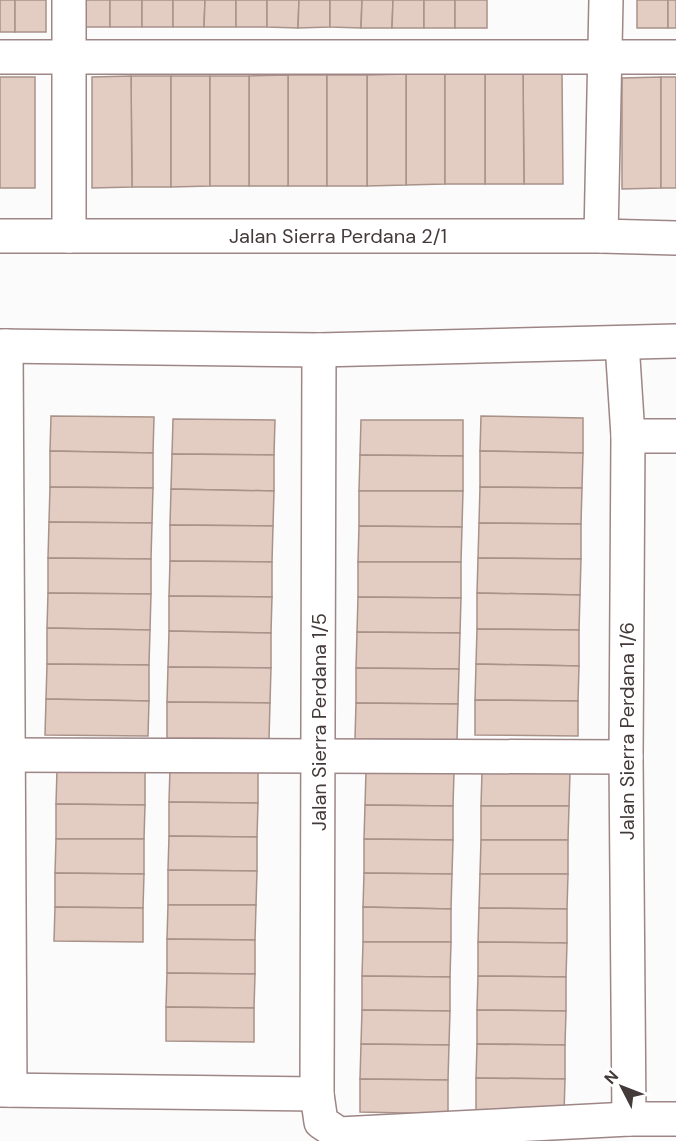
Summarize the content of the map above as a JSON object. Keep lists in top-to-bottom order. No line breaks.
{"streets":{"street":["Jalan Sierra Perdana 2/1","Jalan Sierra Perdana 1/5","Jalan Sierra Perdana 1/6"]},"crossings":[["Jalan Sierra Perdana 1/5","Jalan Sierra Perdana 1/6"]],"north":"top left"}
